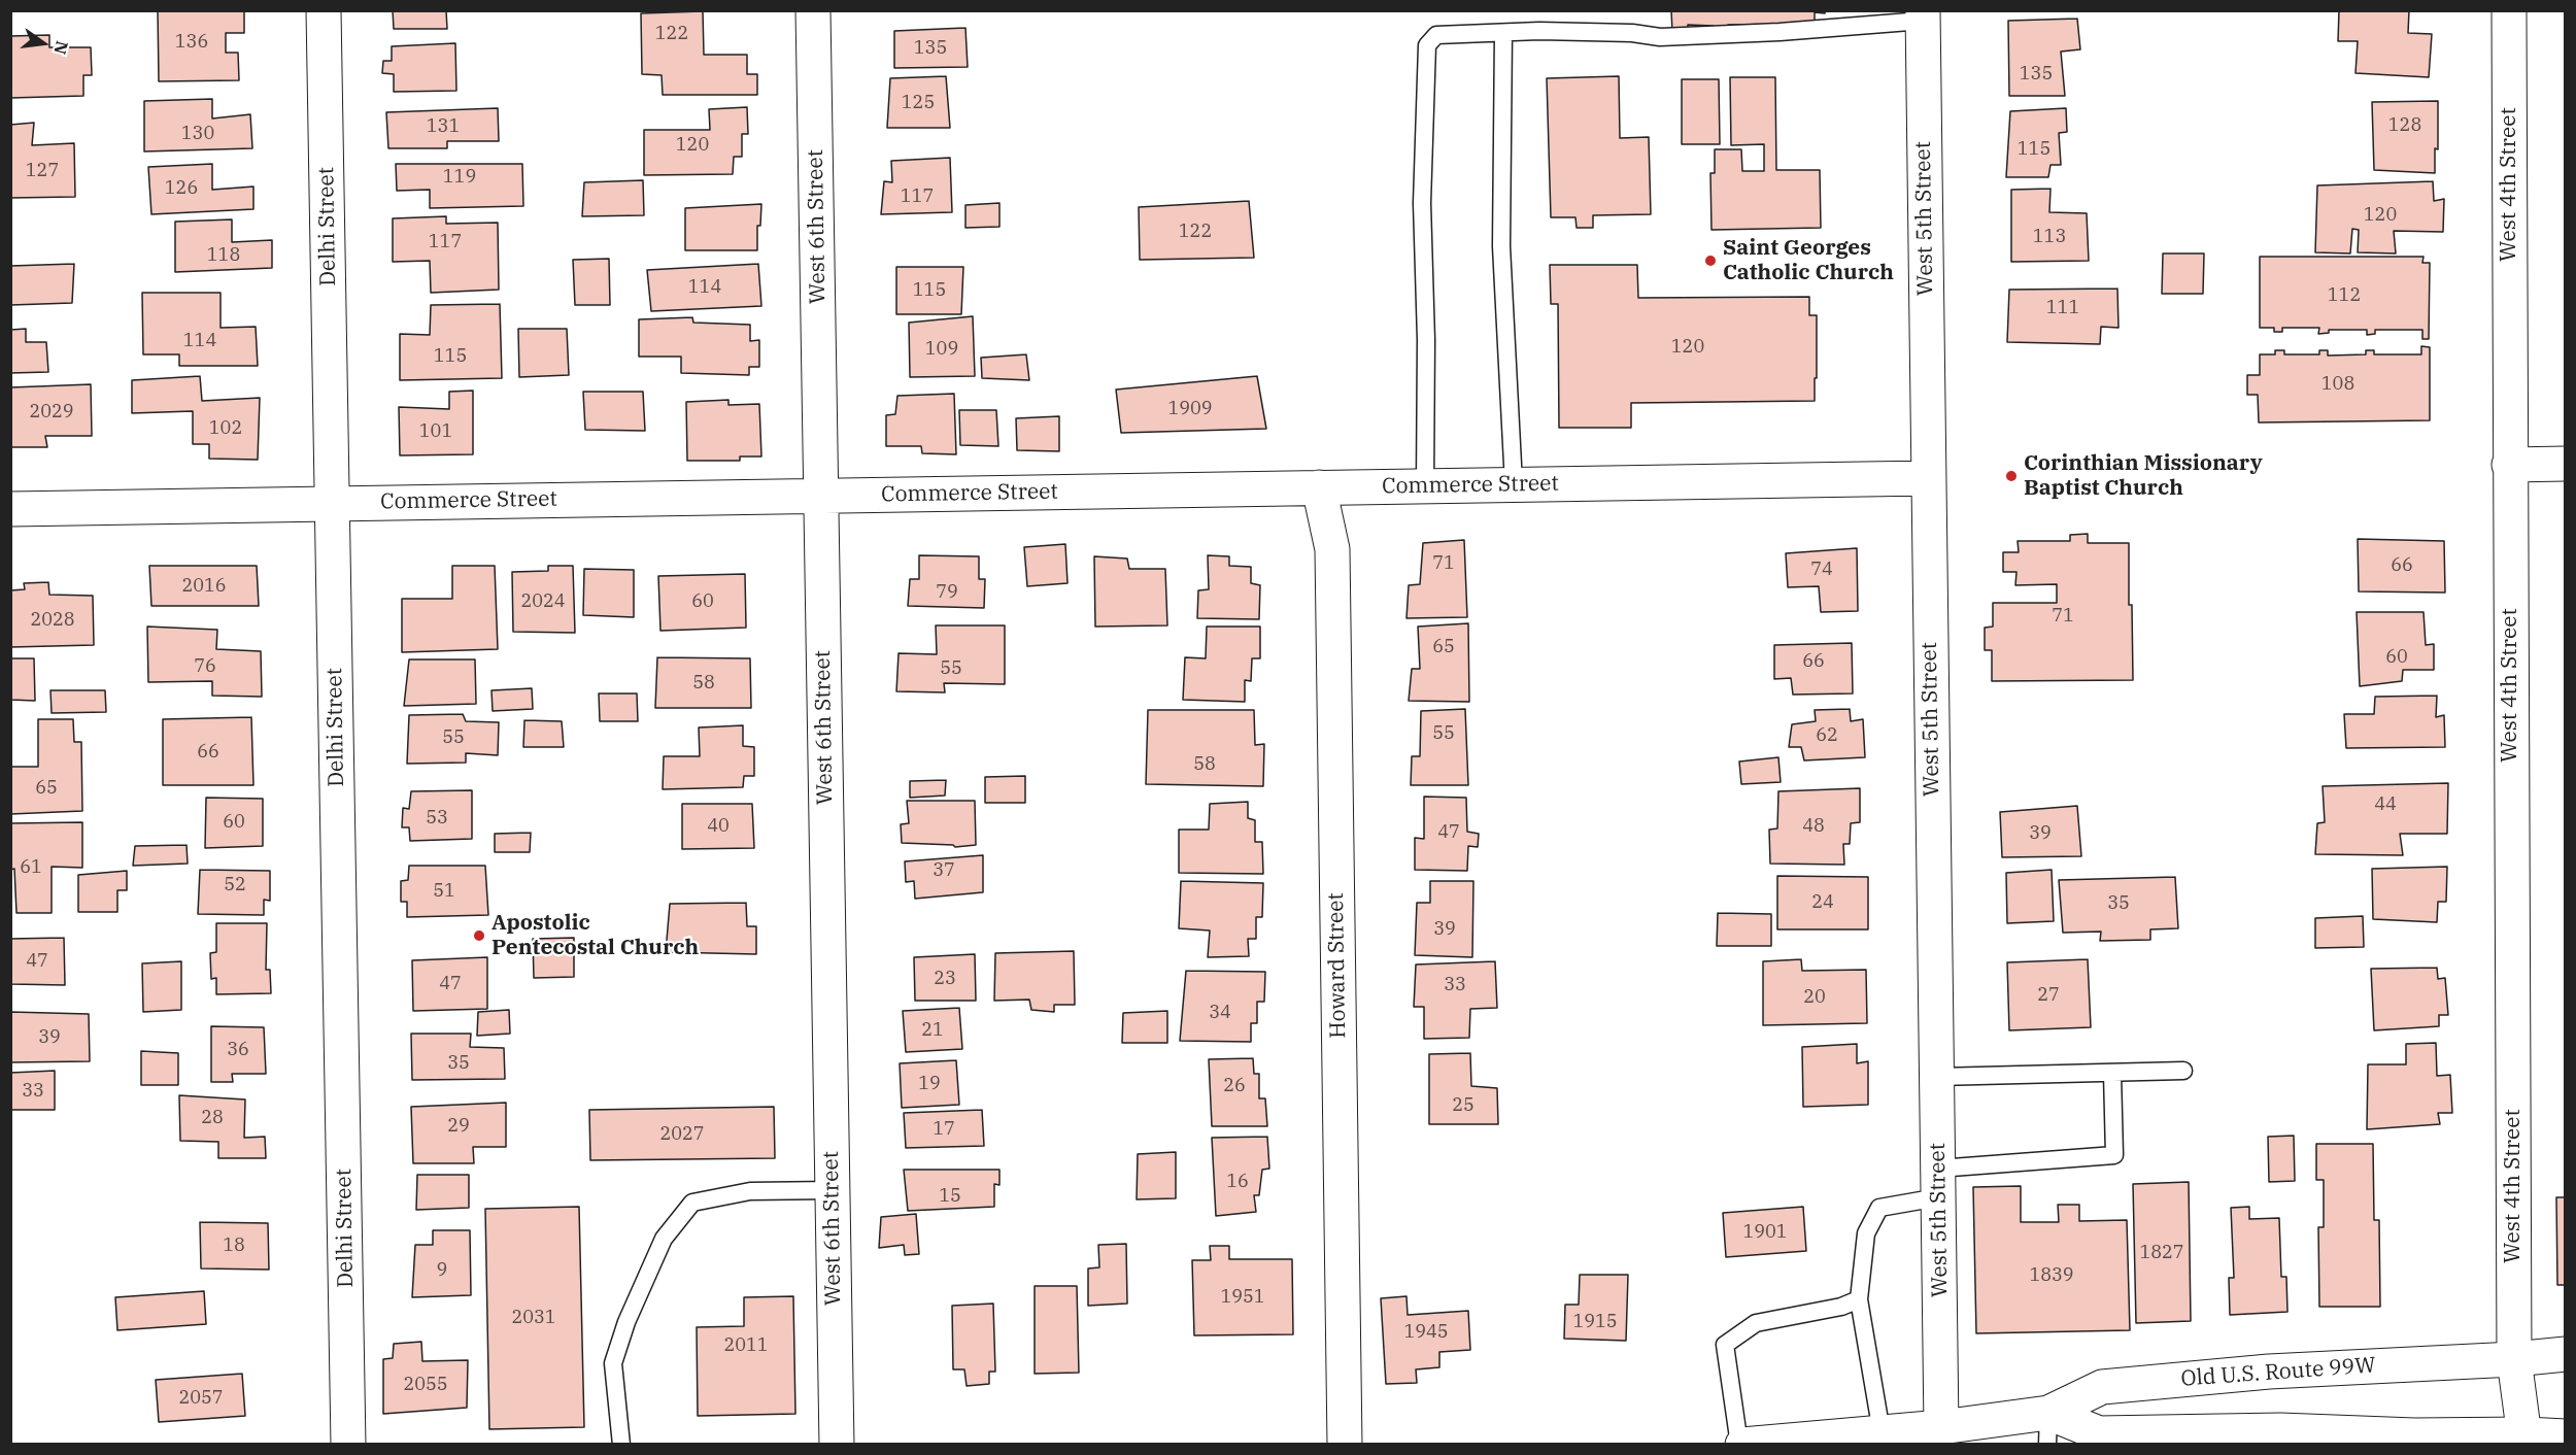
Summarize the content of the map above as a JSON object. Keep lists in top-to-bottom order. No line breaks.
{"streets":{"street":["West 4th Street","West 5th Street","Delhi Street","West 6th Street","Commerce Street","Howard Street","Old U.S. Route 99W"]},"crossings":[["West 4th Street","Old U.S. Route 99W"],["West 5th Street","Commerce Street"],["West 5th Street","Old U.S. Route 99W"],["Delhi Street","Commerce Street"],["West 6th Street","Commerce Street"],["Commerce Street","Howard Street"]],"places":["Saint Georges Catholic Church","Corinthian Missionary Baptist Church","Apostolic Pentecostal Church"],"house_numbers":["122","136","135","135","125","128","131","130","120","115","127","119","126","117","120","122","113","117","118","114","115","112","111","114","120","109","115","108","1909","2029","102","101","71","66","74","2016","79","2024","60","71","2028","65","60","66","76","55","58","55","62","55","66","58","65","44","53","60","40","48","47","39","61","37","52","51","24","35","39","47","23","47","33","27","20","34","21","39","36","35","19","26","33","25","28","29","17","2027","16","15","1901","18","1827","9","1839","1951","2031","1915","1945","2011","2055","2057"],"north":"right"}
